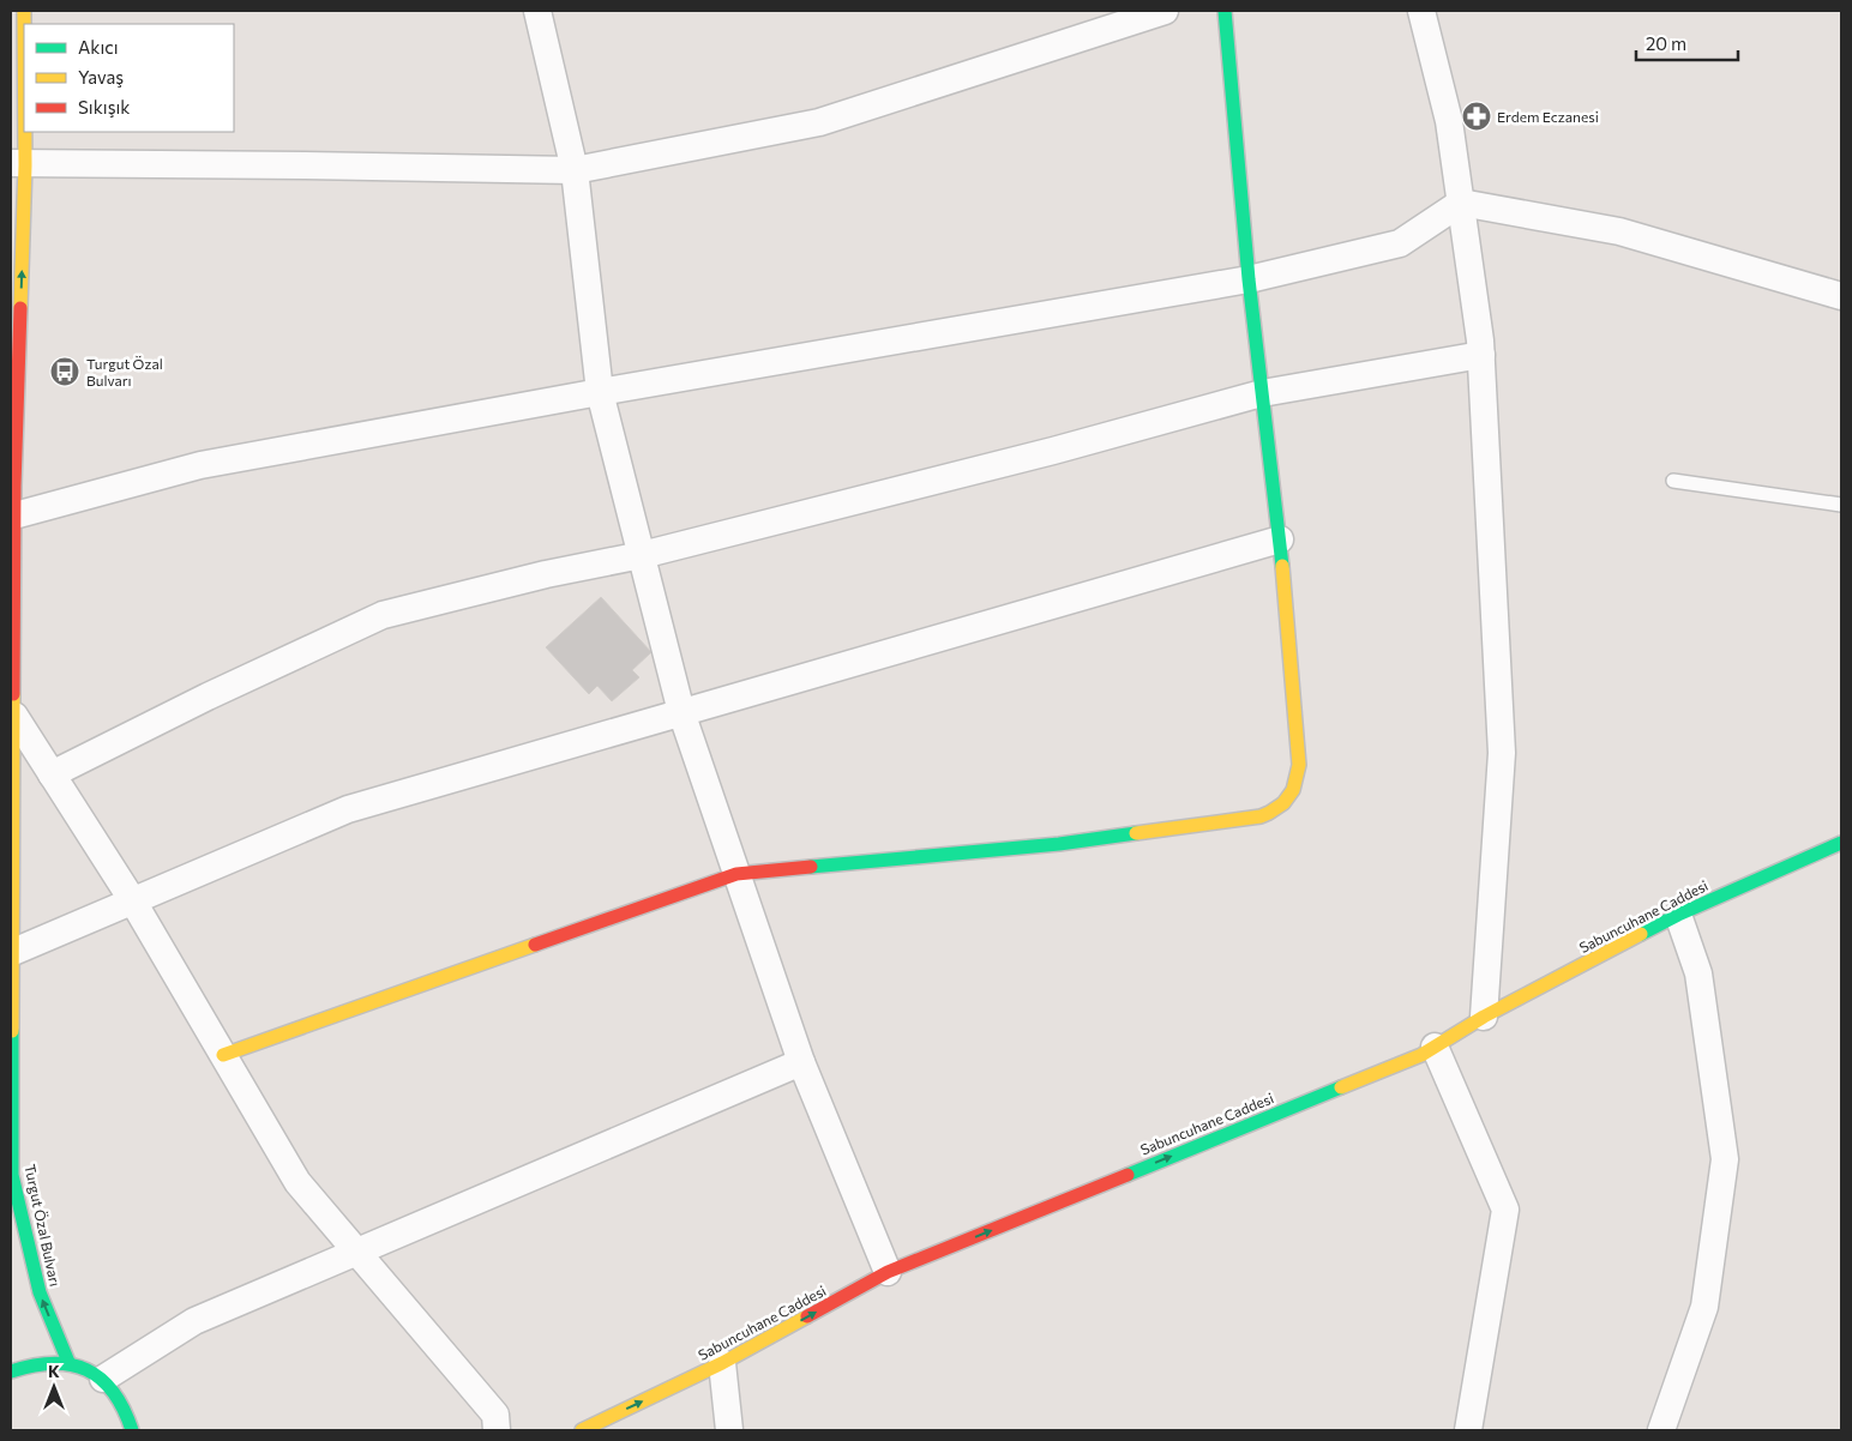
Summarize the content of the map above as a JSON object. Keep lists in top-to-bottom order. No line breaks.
{"streets":{"street":["Sabuncuhane Caddesi","Turgut Özal Bulvarı"]},"one_way":["Sabuncuhane Caddesi","Turgut Özal Bulvarı"],"places":{"pharmacy":["Erdem Eczanesi"],"bus stop":["Turgut Özal Bulvarı"]},"legend":["Akıcı","Yavaş","Sıkışık"],"scale_bar":"20 m","north":"top"}
